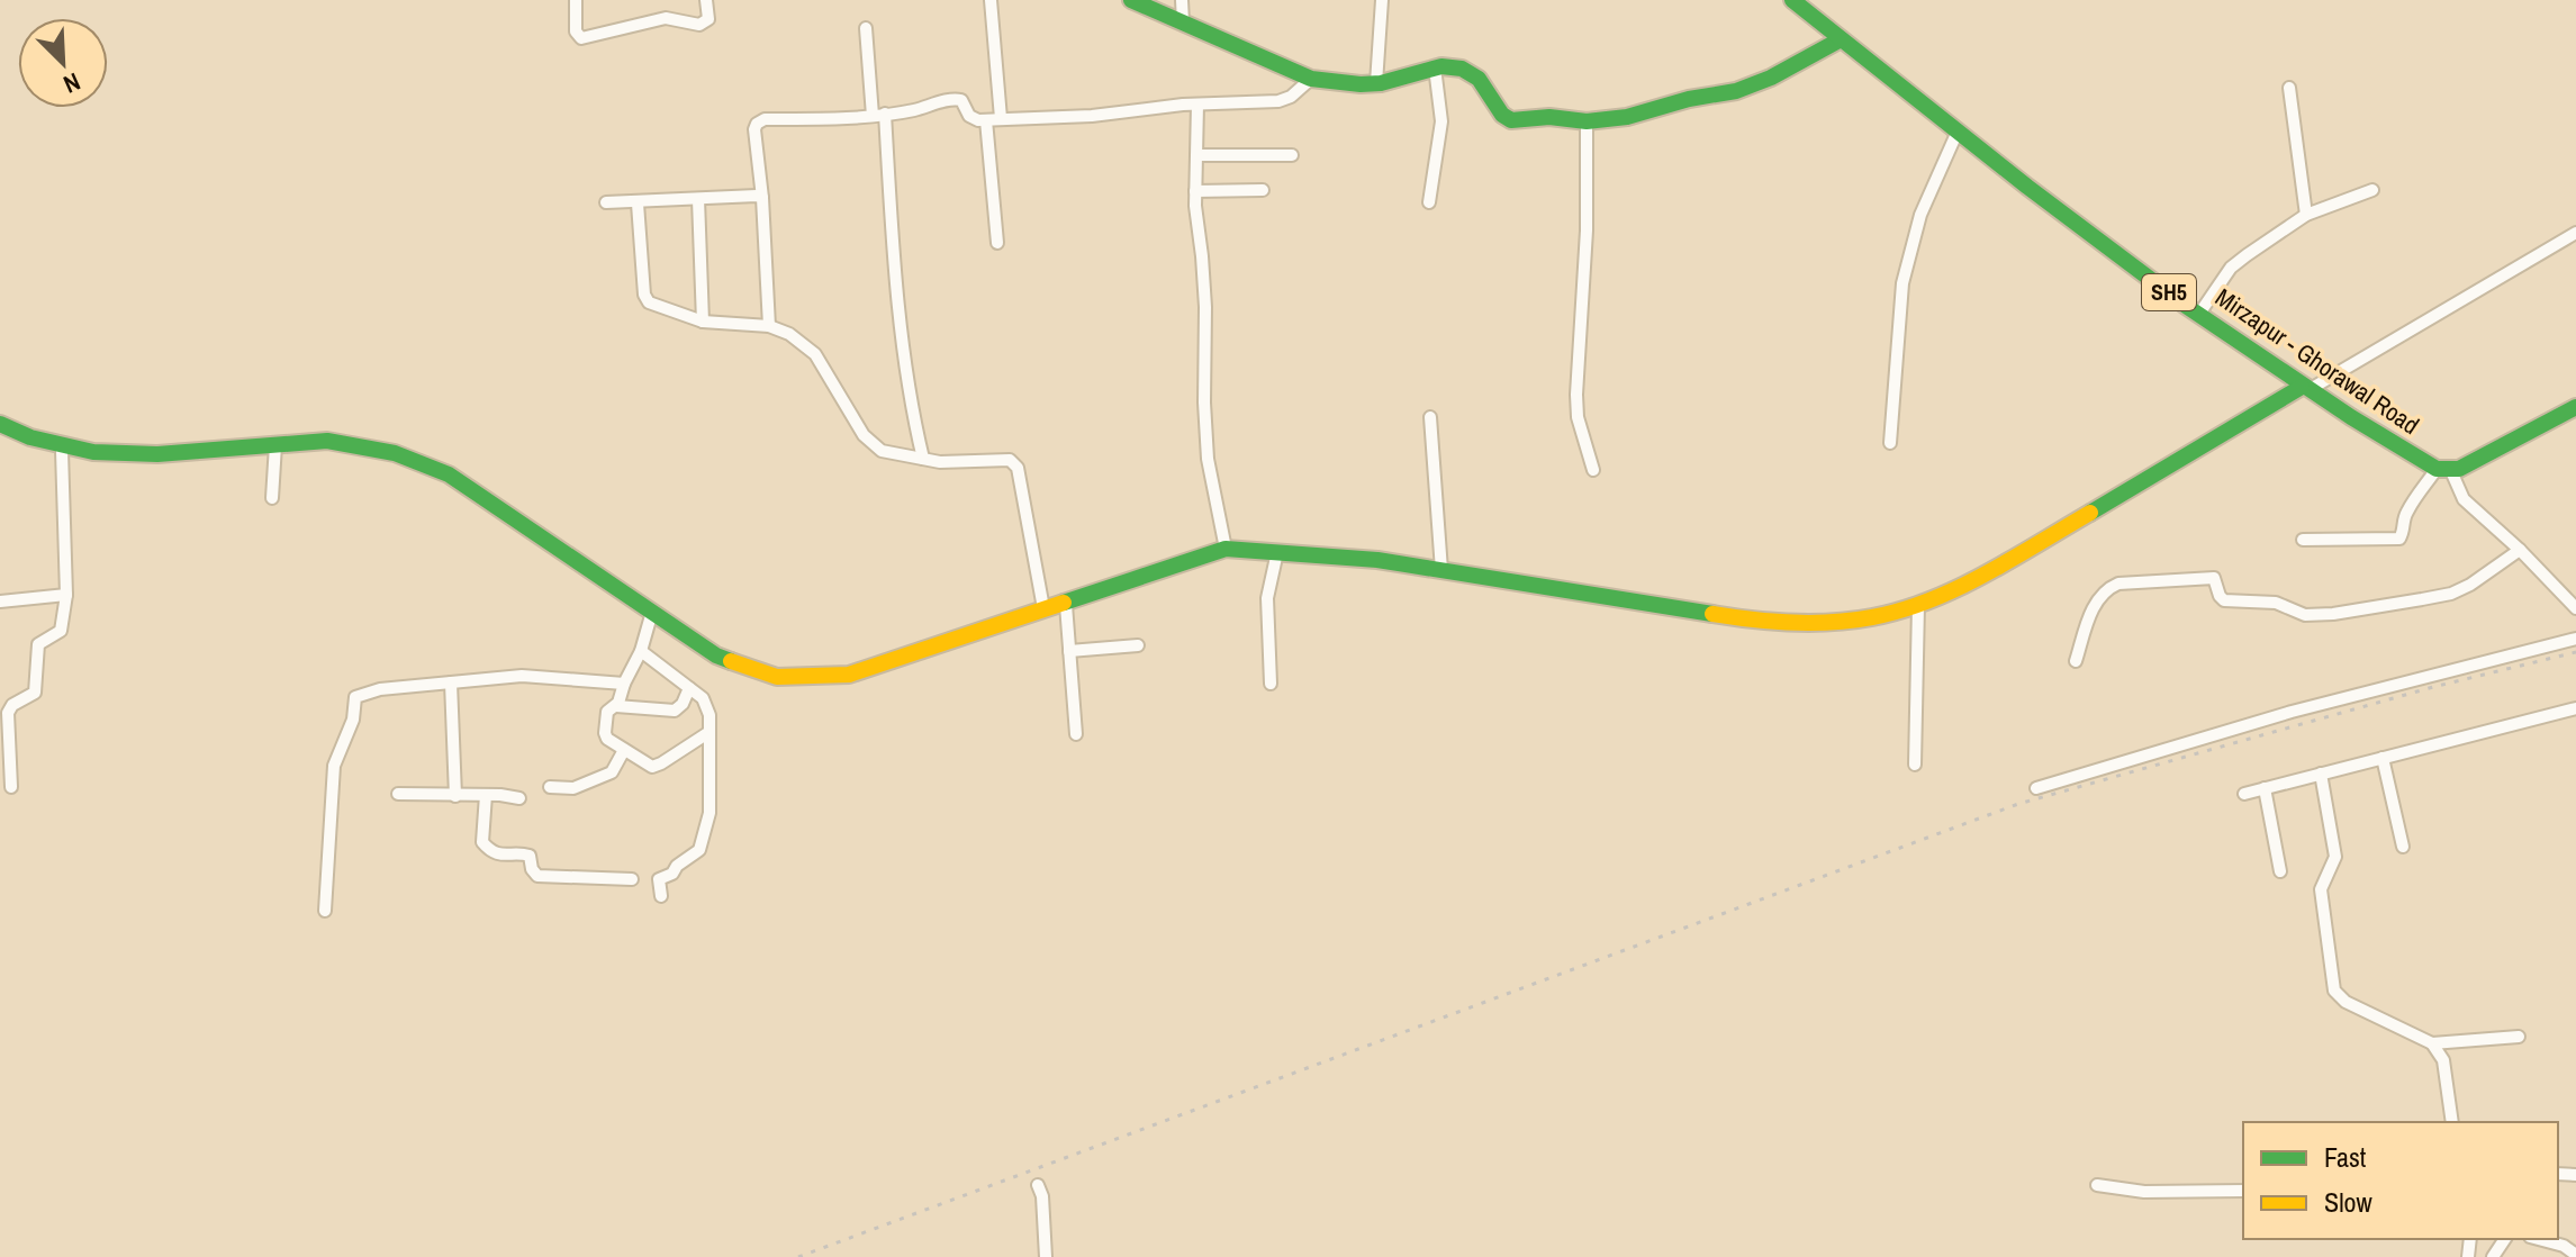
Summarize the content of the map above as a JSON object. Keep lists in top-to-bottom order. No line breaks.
{"streets":{"street":["SH5","Mirzapur - Ghorawal Road"]},"legend":["Fast","Slow"],"north":"bottom right"}
